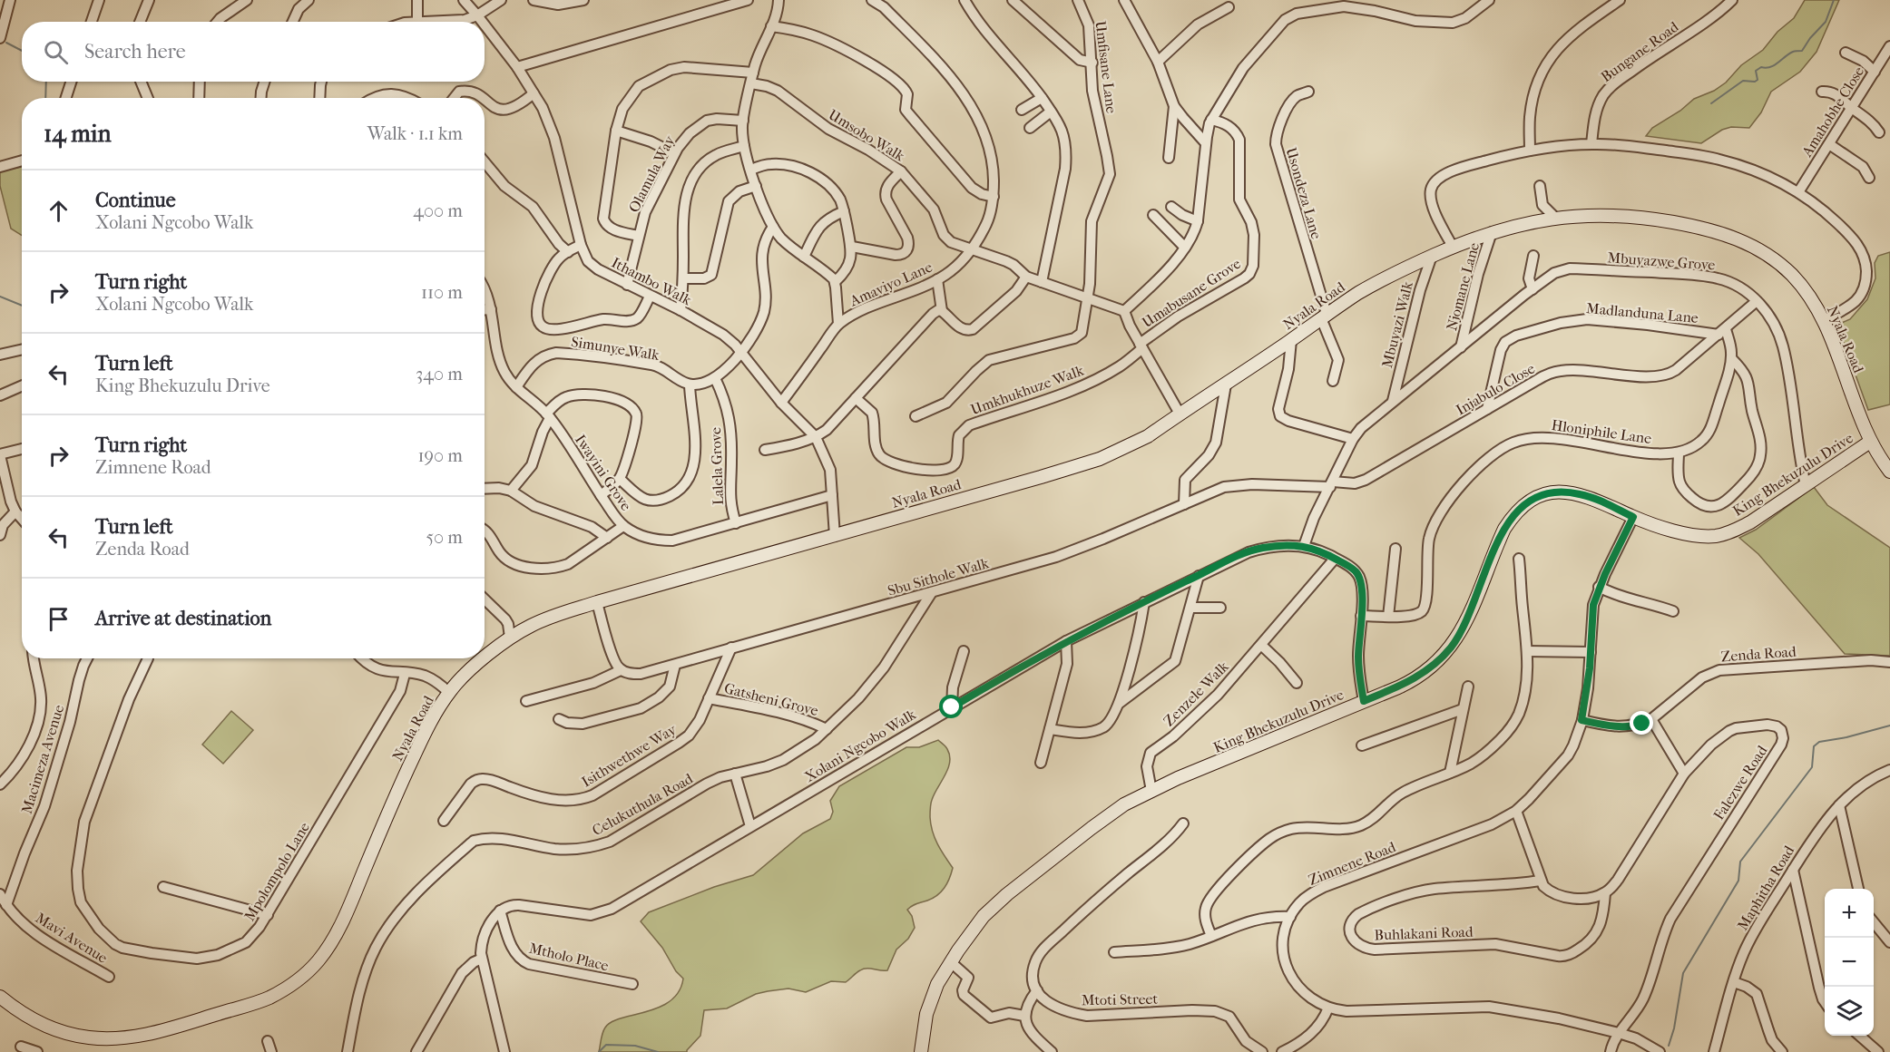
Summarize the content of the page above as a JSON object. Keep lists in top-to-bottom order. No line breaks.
{"streets":{"street":["Bungane Road","Umfisane Lane","Amahobhe Close","Umsobo Walk","Olamula Way","Usondeza Lane","Mbuyazwe Grove","Ithambo Walk","Amaviyo Lane","Njomane Lane","Umabusane Grove","Nyala Road","Madlanduna Lane","Mbuyazi Walk","Simunye Walk","Injabulo Close","Umkhukhuze Walk","Hloniphile Lane","Lalela Grove","Iwayini Grove","King Bhekuzulu Drive","Sbu Sithole Walk","Zenda Road","Zenzele Walk","Gatsheni Grove","Xolani Ngcobo Walk","Isithwethwe Way","Macimeza Avenue","Falezwe Road","Celukuthula Road","Zimnene Road","Mpolompolo Lane","Maphitha Road","Buhlakani Road","Mavi Avenue","Mtholo Place","Mtoti Street"]},"crossings":[["Umfisane Lane","Umsobo Walk"],["Umsobo Walk","Amaviyo Lane"],["Olamula Way","Ithambo Walk"],["Usondeza Lane","Nyala Road"],["Mbuyazwe Grove","Njomane Lane"],["Mbuyazwe Grove","Mbuyazi Walk"],["Mbuyazwe Grove","Injabulo Close"],["Mbuyazwe Grove","King Bhekuzulu Drive"],["Mbuyazwe Grove","Sbu Sithole Walk"],["Mbuyazwe Grove","Xolani Ngcobo Walk"],["Ithambo Walk","Amaviyo Lane"],["Ithambo Walk","Nyala Road"],["Ithambo Walk","Iwayini Grove"],["Njomane Lane","Nyala Road"],["Umabusane Grove","Umkhukhuze Walk"],["Nyala Road","Mbuyazi Walk"],["Nyala Road","King Bhekuzulu Drive"],["Madlanduna Lane","Injabulo Close"],["Madlanduna Lane","Hloniphile Lane"],["Simunye Walk","Iwayini Grove"],["Injabulo Close","Hloniphile Lane"],["Injabulo Close","Sbu Sithole Walk"],["Hloniphile Lane","Xolani Ngcobo Walk"],["Lalela Grove","Iwayini Grove"],["King Bhekuzulu Drive","Zenzele Walk"],["King Bhekuzulu Drive","Xolani Ngcobo Walk"],["King Bhekuzulu Drive","Zimnene Road"],["Sbu Sithole Walk","Isithwethwe Way"],["Sbu Sithole Walk","Celukuthula Road"],["Zenda Road","Zimnene Road"],["Zenzele Walk","Xolani Ngcobo Walk"],["Gatsheni Grove","Isithwethwe Way"],["Gatsheni Grove","Celukuthula Road"],["Xolani Ngcobo Walk","Mtholo Place"],["Macimeza Avenue","Mavi Avenue"],["Falezwe Road","Zimnene Road"],["Falezwe Road","Buhlakani Road"]],"page":{"search":"Search here","heading":["14 min","Walk · 1.1 km"],"list":[["Continue","Xolani Ngcobo Walk","400 m"],["Turn right","Xolani Ngcobo Walk","110 m"],["Turn left","King Bhekuzulu Drive","340 m"],["Turn right","Zimnene Road","190 m"],["Turn left","Zenda Road","50 m"],"Arrive at destination"],"map_buttons":["+","−"]}}
